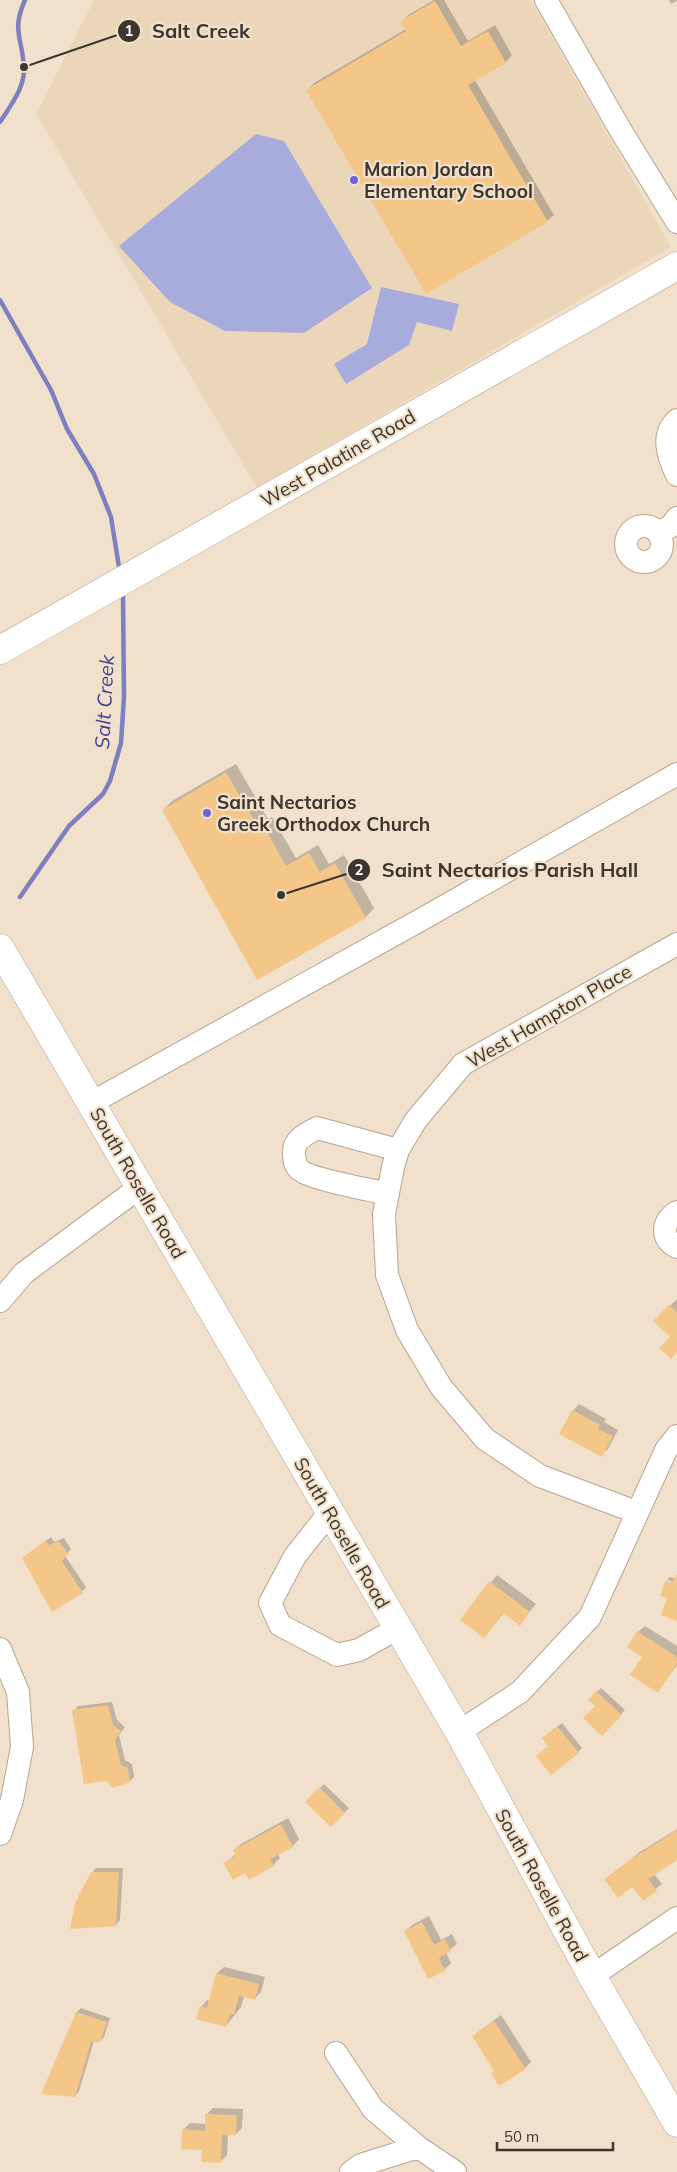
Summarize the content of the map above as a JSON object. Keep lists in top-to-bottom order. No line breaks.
{"streets":{"main road":["West Palatine Road","South Roselle Road"],"street":["West Hampton Place"]},"water":["Salt Creek"],"places":["Salt Creek","Marion Jordan Elementary School","Saint Nectarios Greek Orthodox Church","Saint Nectarios Parish Hall"],"scale_bar":"50 m"}
